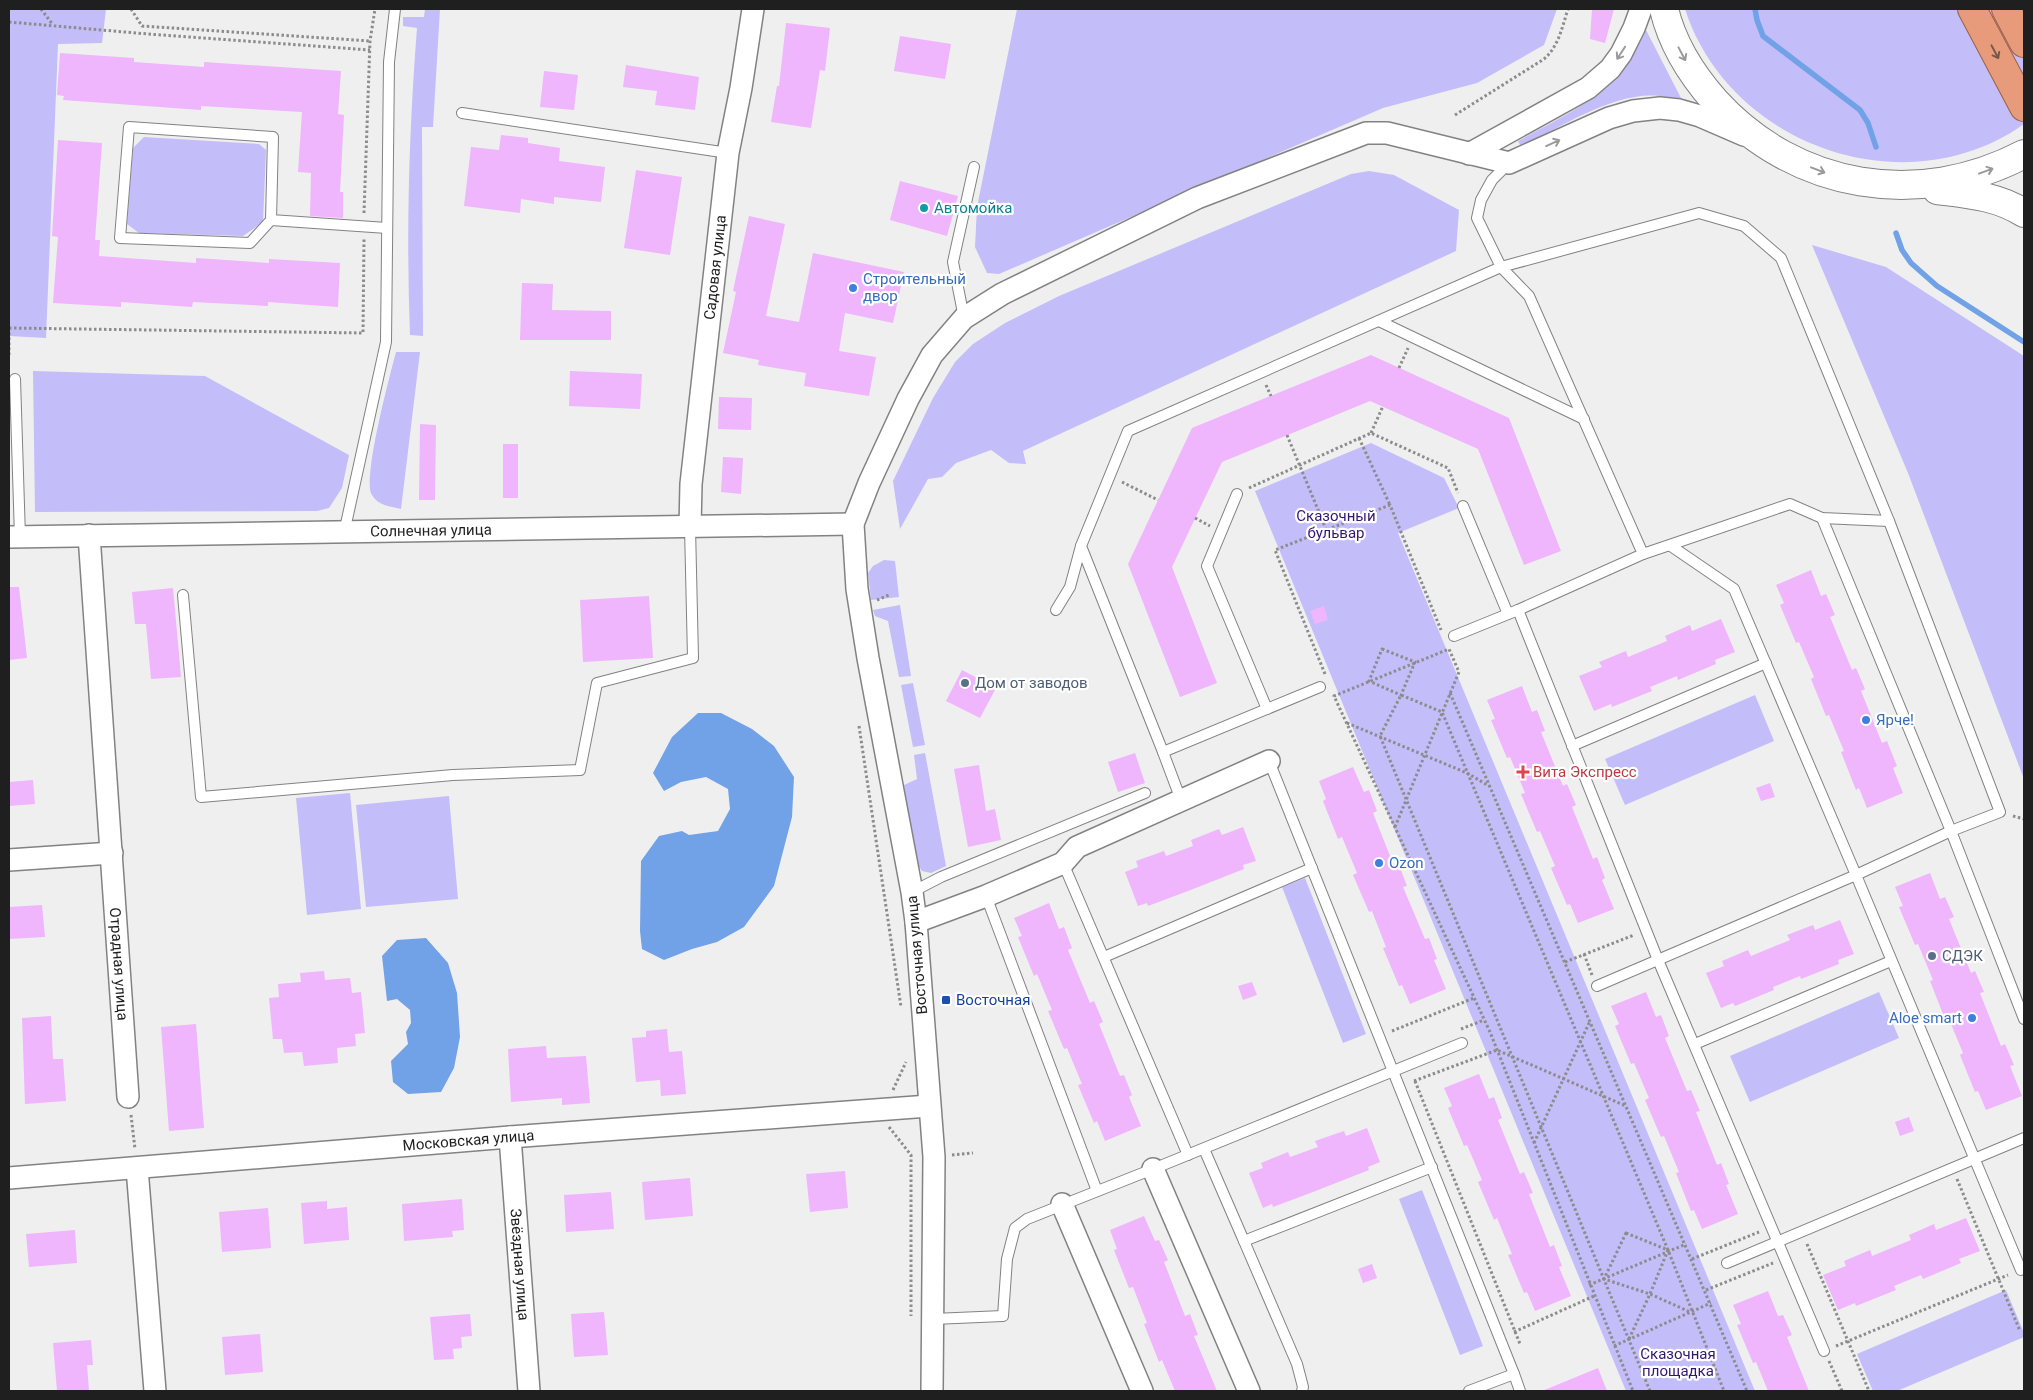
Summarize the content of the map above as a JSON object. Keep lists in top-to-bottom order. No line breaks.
{"streets":{"street":["Садовая улица","Солнечная улица","Восточная улица","Отрадная улица","Московская улица","Звёздная улица"]},"crossings":[["Садовая улица","Солнечная улица"],["Солнечная улица","Восточная улица"],["Солнечная улица","Отрадная улица"],["Восточная улица","Московская улица"],["Московская улица","Звёздная улица"]],"parks":["Сказочный бульвар","Сказочная площадка"],"places":{"other":["Автомойка","Строительный двор","Дом от заводов","Ярче!","Ozon","СДЭК","Aloe smart"],"health":["Вита Экспресс"],"transit":["Восточная"]}}
